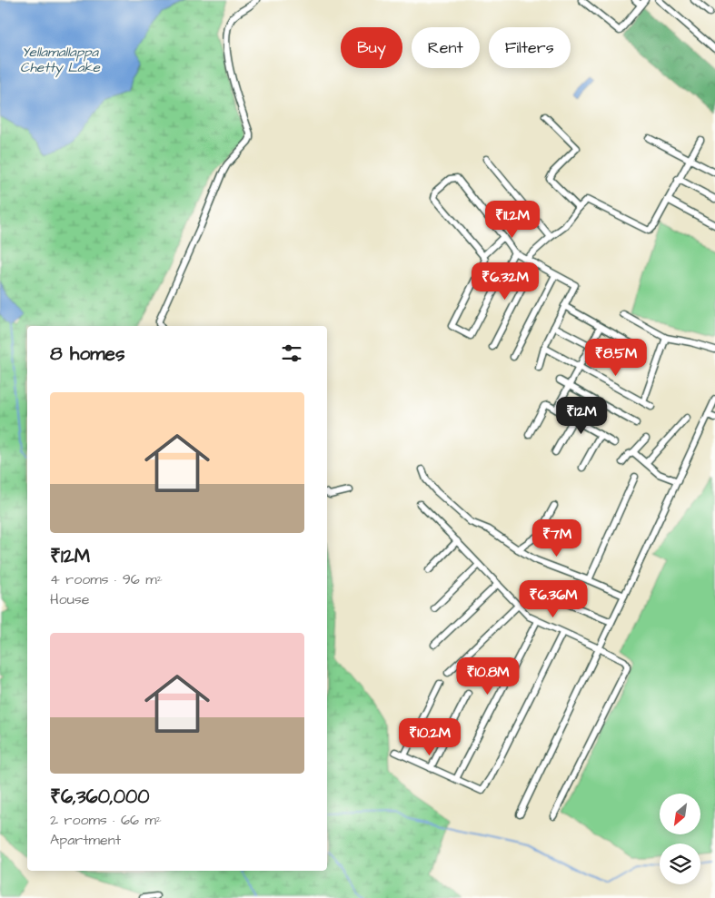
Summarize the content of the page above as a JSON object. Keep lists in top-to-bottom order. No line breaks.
{"water":["Yellamallappa Chetty Lake"],"north":"bottom left","page":{"chip":["Buy","Rent","Filters"],"price":["₹11.2M","₹6.32M","₹8.5M","₹12M","₹7M","₹6.36M","₹10.8M","₹10.2M"],"heading":"8 homes","list":[{"name":"₹12M","note":"4 rooms · 96 m² · House"},{"name":"₹6,360,000","note":"2 rooms · 66 m² · Apartment"}]}}
